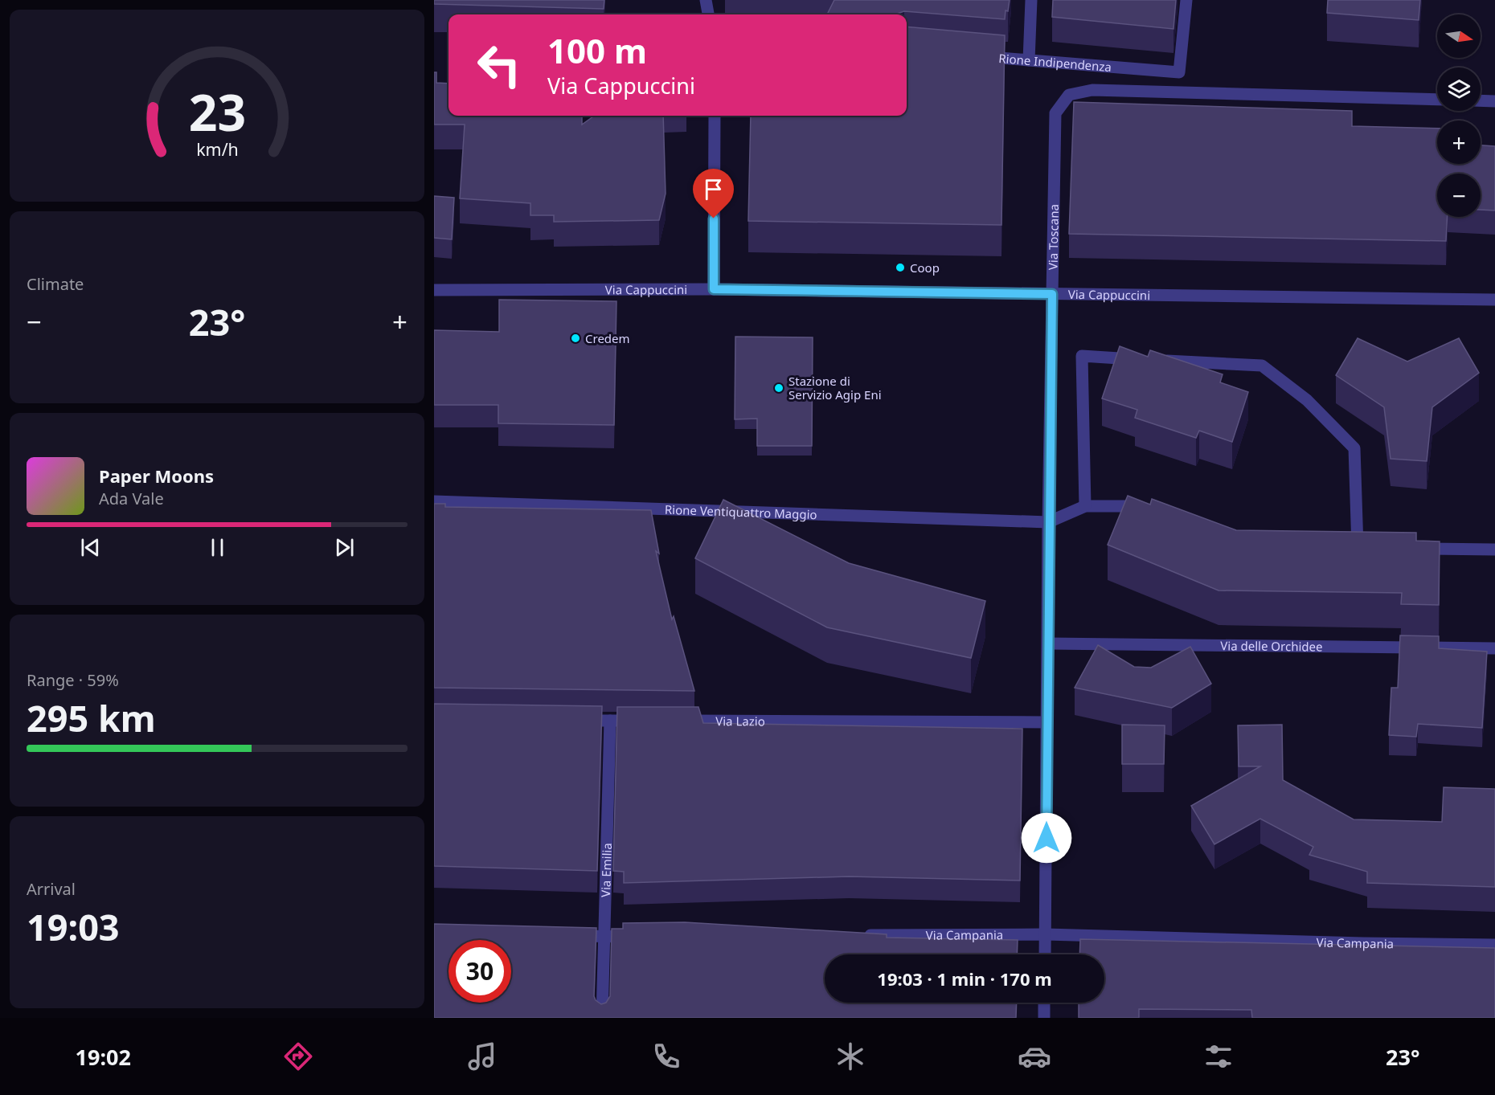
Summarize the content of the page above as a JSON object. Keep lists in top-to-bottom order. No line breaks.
{"streets":{"street":["Rione Indipendenza","Via Toscana","Via Cappuccini","Rione Ventiquattro Maggio","Via delle Orchidee","Via Lazio","Via Emilia","Via Campania"]},"crossings":[["Via Toscana","Via Cappuccini"],["Via Toscana","Rione Ventiquattro Maggio"],["Via Toscana","Via delle Orchidee"],["Via Toscana","Via Lazio"],["Via Toscana","Via Campania"]],"places":["Coop","Credem","Stazione di Servizio Agip Eni"],"north":"right","page":{"map_buttons":["+","−"],"turn":["100 m","Via Cappuccini"],"tile":["Climate",["Range · 59%","295 km"],["Arrival","19:03"]],"heat":["−","23°","+"],"song":["Paper Moons","Ada Vale"],"limit":"30","trip":"19:03 · 1 min · 170 m","tabs":["19:02","23°"],"gauge":["23","km/h"]}}
